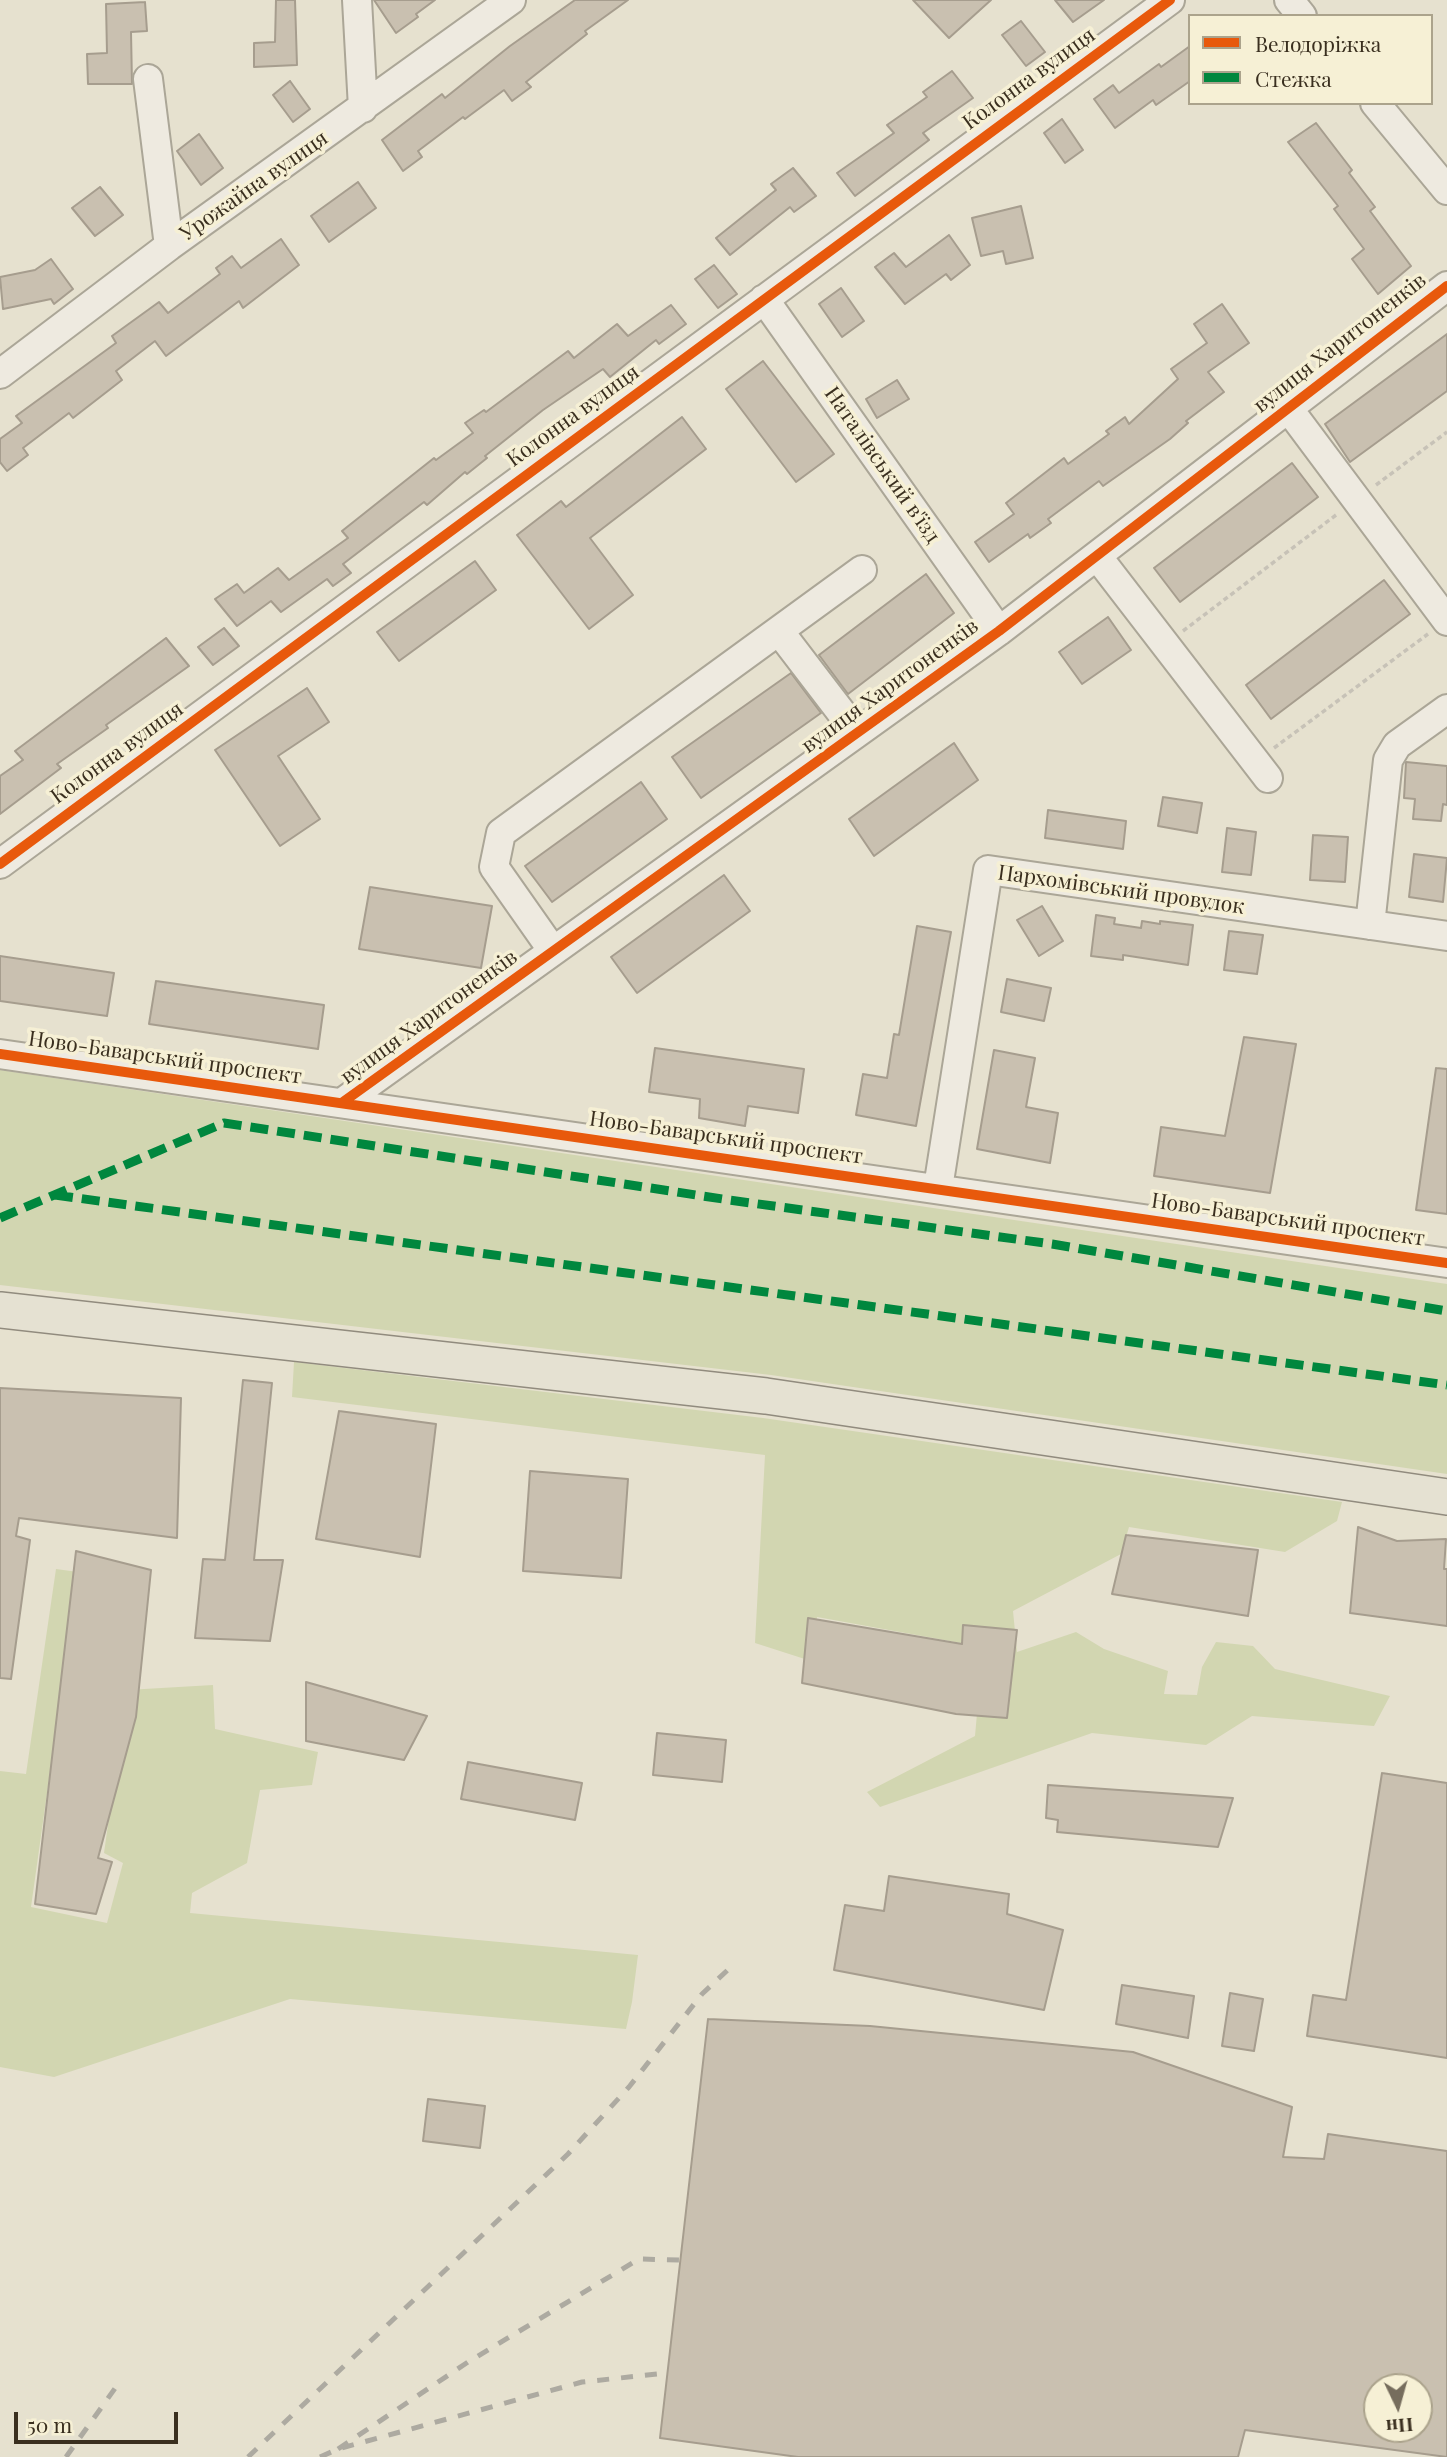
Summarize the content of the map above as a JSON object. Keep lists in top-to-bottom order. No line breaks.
{"streets":{"street":["Колонна вулиця","Урожайна вулиця","вулиця Харитоненків","Наталівський в'їзд","Пархомівський провулок","Ново-Баварський проспект"]},"crossings":[["Колонна вулиця","Наталівський в'їзд"],["вулиця Харитоненків","Наталівський в'їзд"],["вулиця Харитоненків","Ново-Баварський проспект"],["Пархомівський провулок","Ново-Баварський проспект"]],"legend":["Велодоріжка","Стежка"],"scale_bar":"50 m","north":"bottom"}
